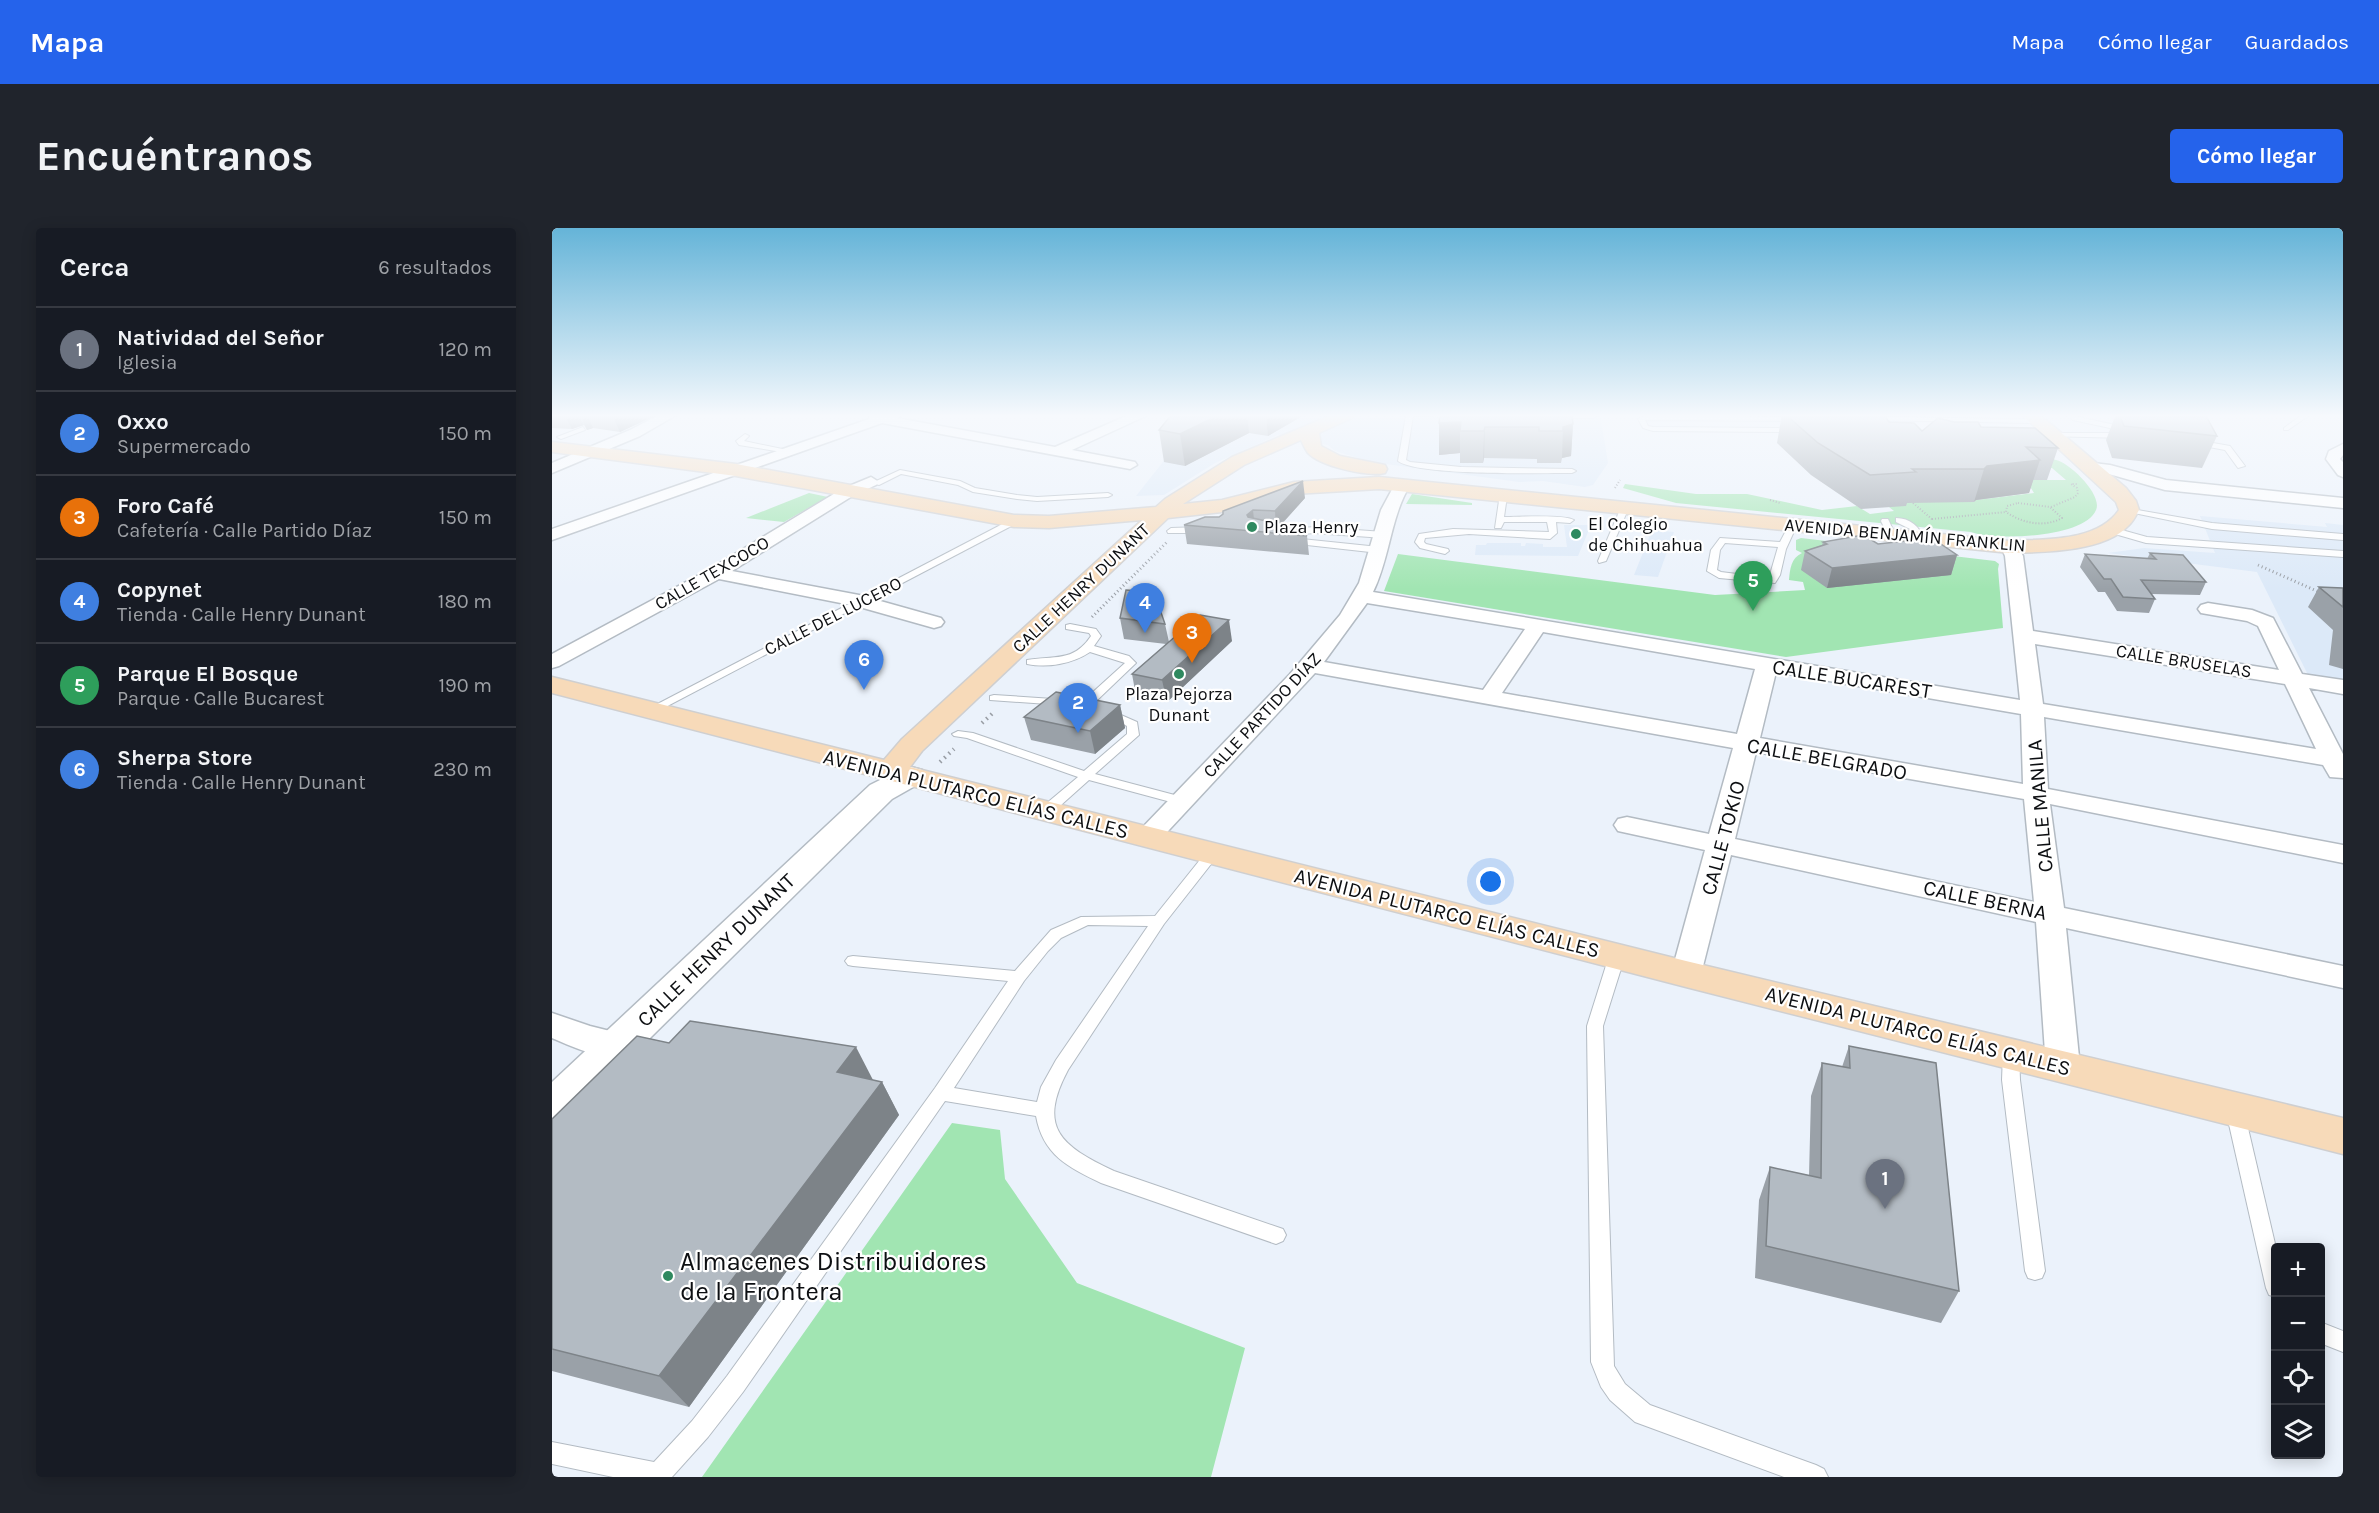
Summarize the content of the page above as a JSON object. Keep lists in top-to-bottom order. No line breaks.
{"streets":{"main road":["AVENIDA BENJAMÍN FRANKLIN","CALLE HENRY DUNANT","AVENIDA PLUTARCO ELÍAS CALLES"],"street":["CALLE TEXCOCO","CALLE BRUSELAS","CALLE BUCAREST","CALLE PARTIDO DÍAZ","CALLE BELGRADO","CALLE MANILA","CALLE TOKIO","CALLE BERNA"],"lane":["CALLE DEL LUCERO"]},"crossings":[["AVENIDA BENJAMÍN FRANKLIN","CALLE HENRY DUNANT"],["AVENIDA BENJAMÍN FRANKLIN","CALLE MANILA"],["CALLE HENRY DUNANT","CALLE PARTIDO DÍAZ"],["CALLE HENRY DUNANT","AVENIDA PLUTARCO ELÍAS CALLES"],["CALLE DEL LUCERO","AVENIDA PLUTARCO ELÍAS CALLES"],["CALLE BRUSELAS","CALLE MANILA"],["CALLE BUCAREST","CALLE PARTIDO DÍAZ"],["CALLE BUCAREST","CALLE MANILA"],["CALLE BUCAREST","CALLE TOKIO"],["CALLE PARTIDO DÍAZ","CALLE BELGRADO"],["CALLE PARTIDO DÍAZ","AVENIDA PLUTARCO ELÍAS CALLES"],["CALLE BELGRADO","CALLE MANILA"],["CALLE BELGRADO","CALLE TOKIO"],["AVENIDA PLUTARCO ELÍAS CALLES","CALLE MANILA"],["AVENIDA PLUTARCO ELÍAS CALLES","CALLE TOKIO"],["CALLE MANILA","CALLE BERNA"],["CALLE TOKIO","CALLE BERNA"]],"places":["Plaza Henry","El Colegio de Chihuahua","Plaza Pejorza Dunant","Almacenes Distribuidores de la Frontera"],"page":{"header":"Mapa","nav":["Mapa","Cómo llegar","Guardados"],"buttons":"Cómo llegar","title":"Encuéntranos","heading":["Cerca","6 resultados"],"list":[{"mark":"1","name":"Natividad del Señor","note":"Iglesia","value":"120 m"},{"mark":"2","name":"Oxxo","note":"Supermercado","value":"150 m"},{"mark":"3","name":"Foro Café","note":"Cafetería · Calle Partido Díaz","value":"150 m"},{"mark":"4","name":"Copynet","note":"Tienda · Calle Henry Dunant","value":"180 m"},{"mark":"5","name":"Parque El Bosque","note":"Parque · Calle Bucarest","value":"190 m"},{"mark":"6","name":"Sherpa Store","note":"Tienda · Calle Henry Dunant","value":"230 m"}],"pins":["5","4","3","6","2","1"],"map_buttons":["+","−"]}}
